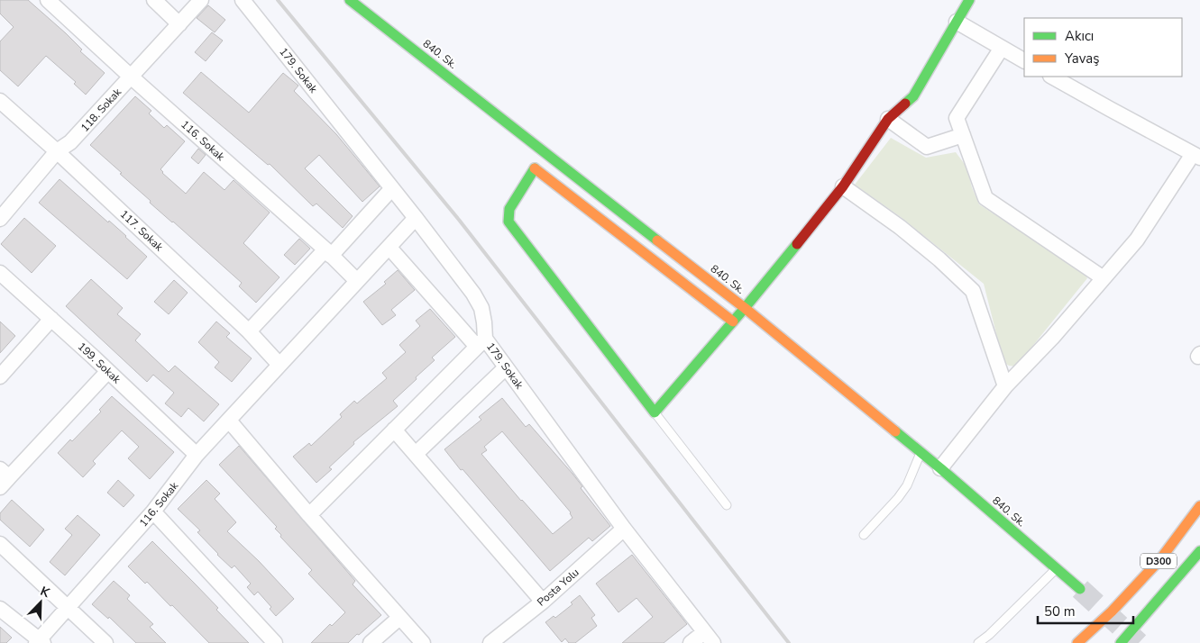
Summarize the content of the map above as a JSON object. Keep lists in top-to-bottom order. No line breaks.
{"streets":{"main road":["840. Sk.","D300"],"street":["179. Sokak","118. Sokak","116. Sokak","117. Sokak","199. Sokak","Posta Yolu"]},"crossings":[["179. Sokak","116. Sokak"],["179. Sokak","Posta Yolu"],["118. Sokak","116. Sokak"],["118. Sokak","117. Sokak"],["116. Sokak","117. Sokak"],["116. Sokak","199. Sokak"]],"legend":["Akıcı","Yavaş"],"scale_bar":"50 m","north":"top right"}
